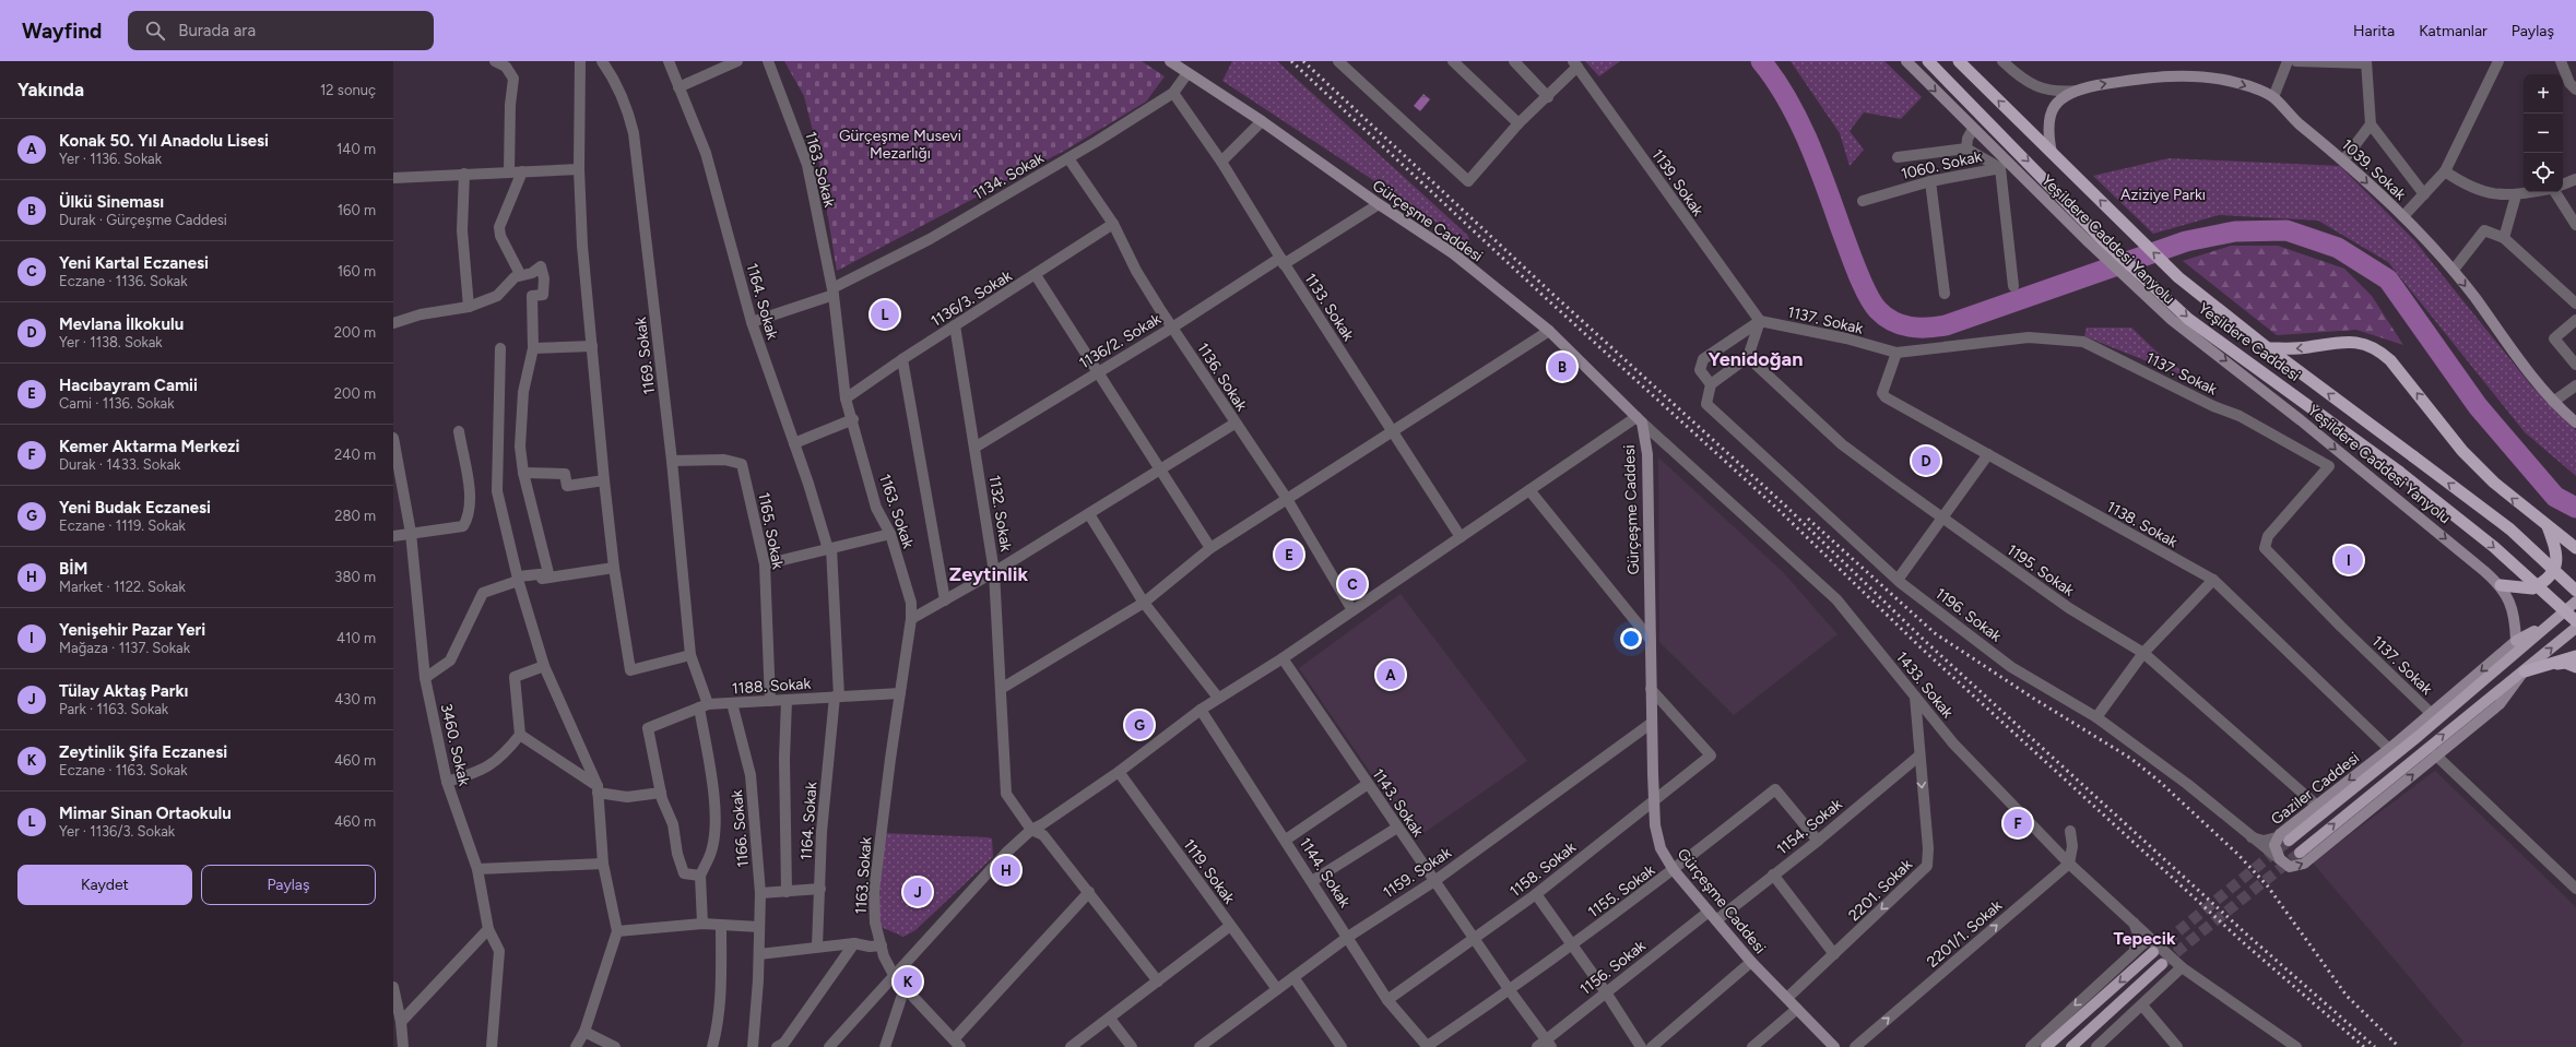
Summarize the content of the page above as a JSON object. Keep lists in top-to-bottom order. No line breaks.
{"streets":{"highway":["Yeşildere Caddesi"],"main road":["1039. Sokak","Gürçeşme Caddesi","Yeşildere Caddesi Yanyolu","Gaziler Caddesi"],"street":["1060. Sokak","1163. Sokak","1134. Sokak","1139. Sokak","1136/3. Sokak","1164. Sokak","1133. Sokak","1137. Sokak","1136/2. Sokak","1169. Sokak","1136. Sokak","1132. Sokak","1138. Sokak","1165. Sokak","1195. Sokak","1196. Sokak","1433. Sokak","1188. Sokak","3460. Sokak","1143. Sokak","1154. Sokak","1166. Sokak","1158. Sokak","1119. Sokak","1144. Sokak","1159. Sokak","2201. Sokak","1155. Sokak","2201/1. Sokak","1156. Sokak"]},"crossings":[["1163. Sokak","1134. Sokak"],["1163. Sokak","1136/3. Sokak"],["1163. Sokak","1188. Sokak"],["1134. Sokak","Gürçeşme Caddesi"],["1134. Sokak","1164. Sokak"],["1134. Sokak","1133. Sokak"],["1134. Sokak","1136. Sokak"],["1139. Sokak","1137. Sokak"],["Gürçeşme Caddesi","1136/2. Sokak"],["Gürçeşme Caddesi","1433. Sokak"],["Gürçeşme Caddesi","1154. Sokak"],["Gürçeşme Caddesi","1158. Sokak"],["Gürçeşme Caddesi","1159. Sokak"],["Gürçeşme Caddesi","2201. Sokak"],["Gürçeşme Caddesi","1155. Sokak"],["Gürçeşme Caddesi","1156. Sokak"],["Yeşildere Caddesi Yanyolu","Gaziler Caddesi"],["1136/3. Sokak","1136. Sokak"],["1136/3. Sokak","1132. Sokak"],["1164. Sokak","1188. Sokak"],["1133. Sokak","1136/2. Sokak"],["1137. Sokak","1138. Sokak"],["1137. Sokak","Gaziler Caddesi"],["1136/2. Sokak","1136. Sokak"],["1136/2. Sokak","1132. Sokak"],["1169. Sokak","1165. Sokak"],["1169. Sokak","1188. Sokak"],["1138. Sokak","Gaziler Caddesi"],["1165. Sokak","1188. Sokak"],["1195. Sokak","Gaziler Caddesi"],["1196. Sokak","Gaziler Caddesi"],["1433. Sokak","2201. Sokak"],["1433. Sokak","2201/1. Sokak"],["1188. Sokak","1166. Sokak"],["1143. Sokak","1158. Sokak"],["1143. Sokak","1159. Sokak"],["1143. Sokak","1155. Sokak"],["1143. Sokak","1156. Sokak"],["1154. Sokak","2201. Sokak"],["1154. Sokak","1155. Sokak"],["1154. Sokak","1156. Sokak"],["1158. Sokak","1144. Sokak"],["1119. Sokak","1159. Sokak"],["1144. Sokak","1159. Sokak"],["1144. Sokak","1155. Sokak"]],"one_way":["1039. Sokak","Yeşildere Caddesi Yanyolu","2201. Sokak","2201/1. Sokak"],"districts":["Yenidoğan","Zeytinlik","Tepecik"],"parks":["Gürçeşme Musevi Mezarlığı","Aziziye Parkı"],"page":{"header":"Wayfind","search":"Burada ara","nav":["Harita","Katmanlar","Paylaş"],"heading":["Yakında","12 sonuç"],"map_buttons":["+","−"],"list":[{"mark":"A","name":"Konak 50. Yıl Anadolu Lisesi","note":"Yer · 1136. Sokak","value":"140 m"},{"mark":"B","name":"Ülkü Sineması","note":"Durak · Gürçeşme Caddesi","value":"160 m"},{"mark":"C","name":"Yeni Kartal Eczanesi","note":"Eczane · 1136. Sokak","value":"160 m"},{"mark":"D","name":"Mevlana İlkokulu","note":"Yer · 1138. Sokak","value":"200 m"},{"mark":"E","name":"Hacıbayram Camii","note":"Cami · 1136. Sokak","value":"200 m"},{"mark":"F","name":"Kemer Aktarma Merkezi","note":"Durak · 1433. Sokak","value":"240 m"},{"mark":"G","name":"Yeni Budak Eczanesi","note":"Eczane · 1119. Sokak","value":"280 m"},{"mark":"H","name":"BİM","note":"Market · 1122. Sokak","value":"380 m"},{"mark":"I","name":"Yenişehir Pazar Yeri","note":"Mağaza · 1137. Sokak","value":"410 m"},{"mark":"J","name":"Tülay Aktaş Parkı","note":"Park · 1163. Sokak","value":"430 m"},{"mark":"K","name":"Zeytinlik Şifa Eczanesi","note":"Eczane · 1163. Sokak","value":"460 m"},{"mark":"L","name":"Mimar Sinan Ortaokulu","note":"Yer · 1136/3. Sokak","value":"460 m"}],"pins":["L","B","D","E","I","C","A","G","F","H","J","K"],"buttons":["Kaydet","Paylaş"]}}
